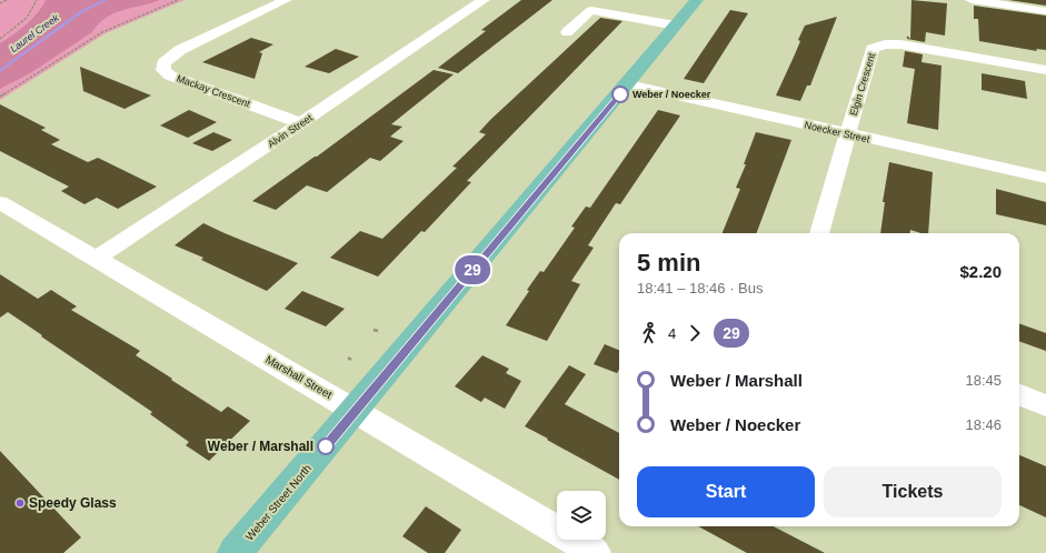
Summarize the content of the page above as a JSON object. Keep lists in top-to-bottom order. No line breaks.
{"streets":{"main road":["Weber Street North"],"street":["Elgin Crescent","Mackay Crescent","Alvin Street","Noecker Street","Marshall Street"]},"crossings":[["Elgin Crescent","Noecker Street"],["Mackay Crescent","Alvin Street"],["Alvin Street","Marshall Street"],["Noecker Street","Weber Street North"],["Marshall Street","Weber Street North"]],"water":["Laurel Creek"],"places":["Weber / Noecker","Weber / Marshall","Speedy Glass"],"lines":["bus line 29"],"page":{"on_map":"29","heading":["5 min","18:41 – 18:46 · Bus","$2.20"],"legs":["4","29"],"list":[{"name":"Weber / Marshall","value":"18:45"},{"name":"Weber / Noecker","value":"18:46"}],"buttons":["Start","Tickets"]}}
